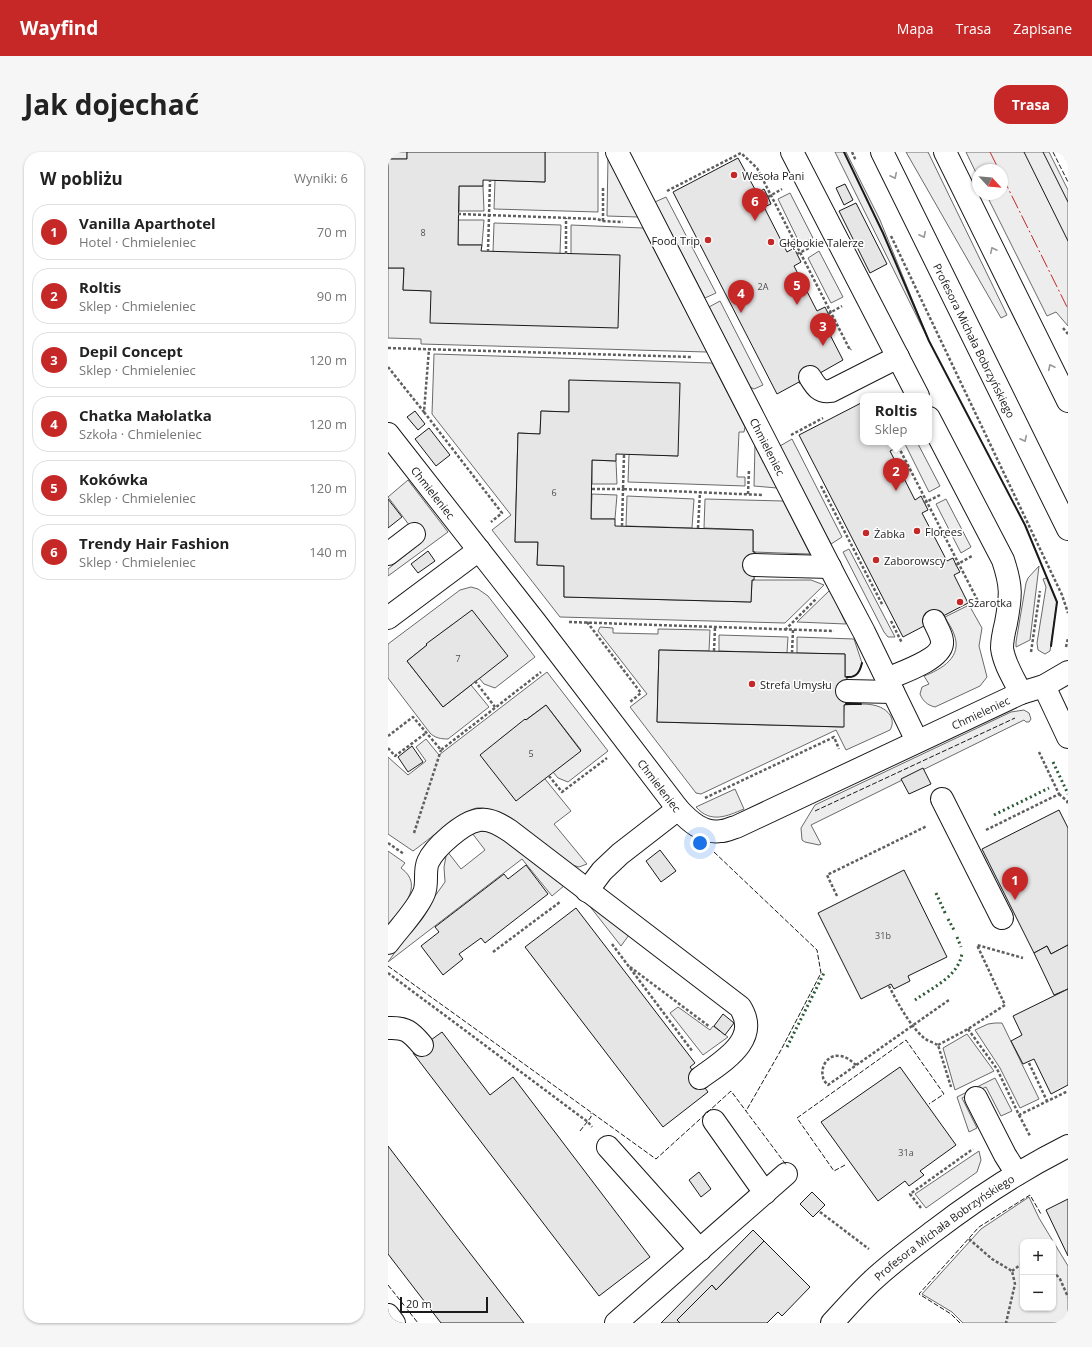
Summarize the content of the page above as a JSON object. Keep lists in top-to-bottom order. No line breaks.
{"streets":{"street":["Profesora Michała Bobrzyńskiego","Chmieleniec"]},"places":["Wesoła Pani","Food Trip","Głębokie Talerze","Florees","Żabka","Zaborowscy","Szarotka","Strefa Umysłu"],"house_numbers":["8","2A","6","7","5","31b","31a"],"scale_bar":"20 m","north":"bottom right","page":{"header":"Wayfind","nav":["Mapa","Trasa","Zapisane"],"title":"Jak dojechać","buttons":"Trasa","heading":["W pobliżu","Wyniki: 6"],"pins":["6","5","4","3","2","1"],"list":[{"mark":"1","name":"Vanilla Aparthotel","note":"Hotel · Chmieleniec","value":"70 m"},{"mark":"2","name":"Roltis","note":"Sklep · Chmieleniec","value":"90 m"},{"mark":"3","name":"Depil Concept","note":"Sklep · Chmieleniec","value":"120 m"},{"mark":"4","name":"Chatka Małolatka","note":"Szkoła · Chmieleniec","value":"120 m"},{"mark":"5","name":"Kokówka","note":"Sklep · Chmieleniec","value":"120 m"},{"mark":"6","name":"Trendy Hair Fashion","note":"Sklep · Chmieleniec","value":"140 m"}],"popup":["Roltis","Sklep"],"map_buttons":["+","−"],"scale":"20 m"}}
